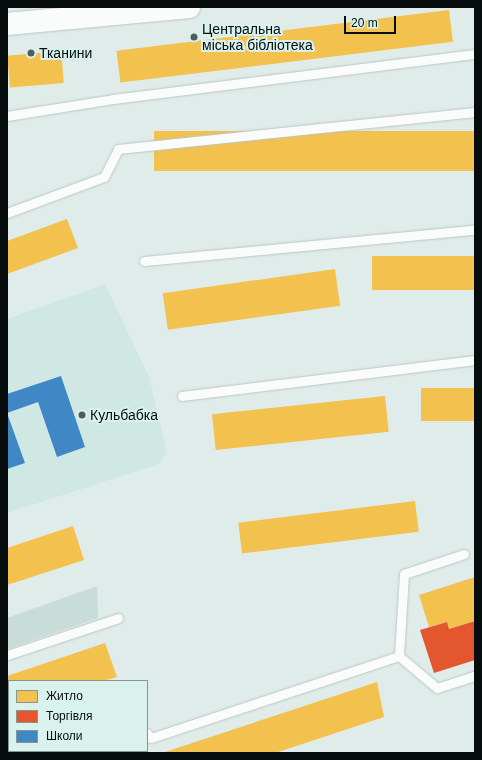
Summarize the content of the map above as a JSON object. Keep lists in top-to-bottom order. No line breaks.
{"places":["Центральна міська бібліотека","Тканини","Кульбабка"],"legend":["Житло","Торгівля","Школи"],"scale_bar":"20 m"}
